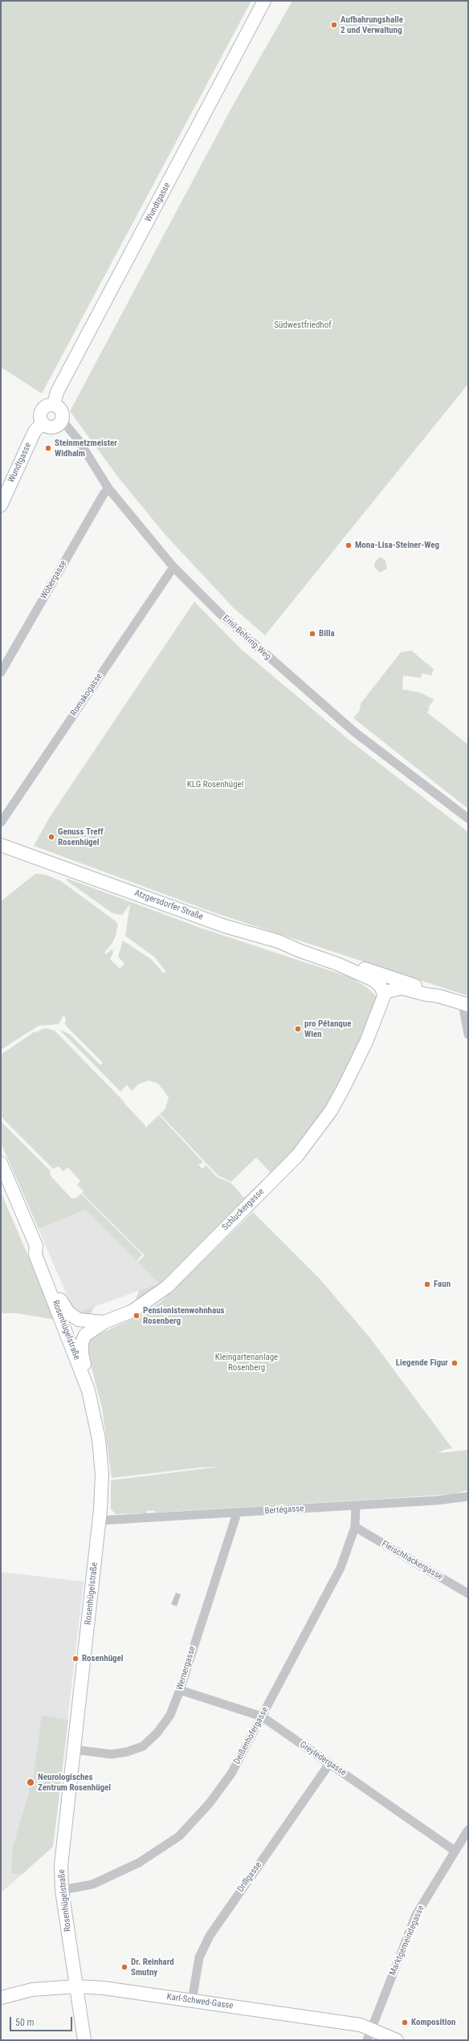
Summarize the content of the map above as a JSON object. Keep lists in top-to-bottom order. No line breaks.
{"streets":{"main road":["Wundtgasse","Atzgersdorfer Straße","Schluckergasse","Rosenhügelstraße","Karl-Schwed-Gasse"],"street":["Wöbergasse","Emil-Behring-Weg","Romakogasse","Bertégasse","Fleischhackergasse","Wernergasse","Deißenhofergasse","Greyledergasse","Drillgasse","Marktgemeindegasse"]},"crossings":[["Wundtgasse","Emil-Behring-Weg"],["Wöbergasse","Emil-Behring-Weg"],["Emil-Behring-Weg","Romakogasse"],["Atzgersdorfer Straße","Schluckergasse"],["Schluckergasse","Rosenhügelstraße"],["Rosenhügelstraße","Bertégasse"],["Rosenhügelstraße","Wernergasse"],["Rosenhügelstraße","Deißenhofergasse"],["Rosenhügelstraße","Karl-Schwed-Gasse"],["Bertégasse","Wernergasse"],["Bertégasse","Deißenhofergasse"],["Fleischhackergasse","Deißenhofergasse"],["Wernergasse","Greyledergasse"],["Deißenhofergasse","Greyledergasse"],["Greyledergasse","Drillgasse"],["Greyledergasse","Marktgemeindegasse"],["Drillgasse","Karl-Schwed-Gasse"],["Marktgemeindegasse","Karl-Schwed-Gasse"]],"parks":["Südwestfriedhof","KLG Rosenhügel","Kleingartenanlage Rosenberg"],"places":["Aufbahrungshalle 2 und Verwaltung","Steinmetzmeister Widhalm","Mona-Lisa-Steiner-Weg","Billa","Genuss Treff Rosenhügel","pro Pétanque Wien","Faun","Pensionistenwohnhaus Rosenberg","Liegende Figur","Rosenhügel","Neurologisches Zentrum Rosenhügel","Dr. Reinhard Smutny","Komposition"],"scale_bar":"50 m"}
